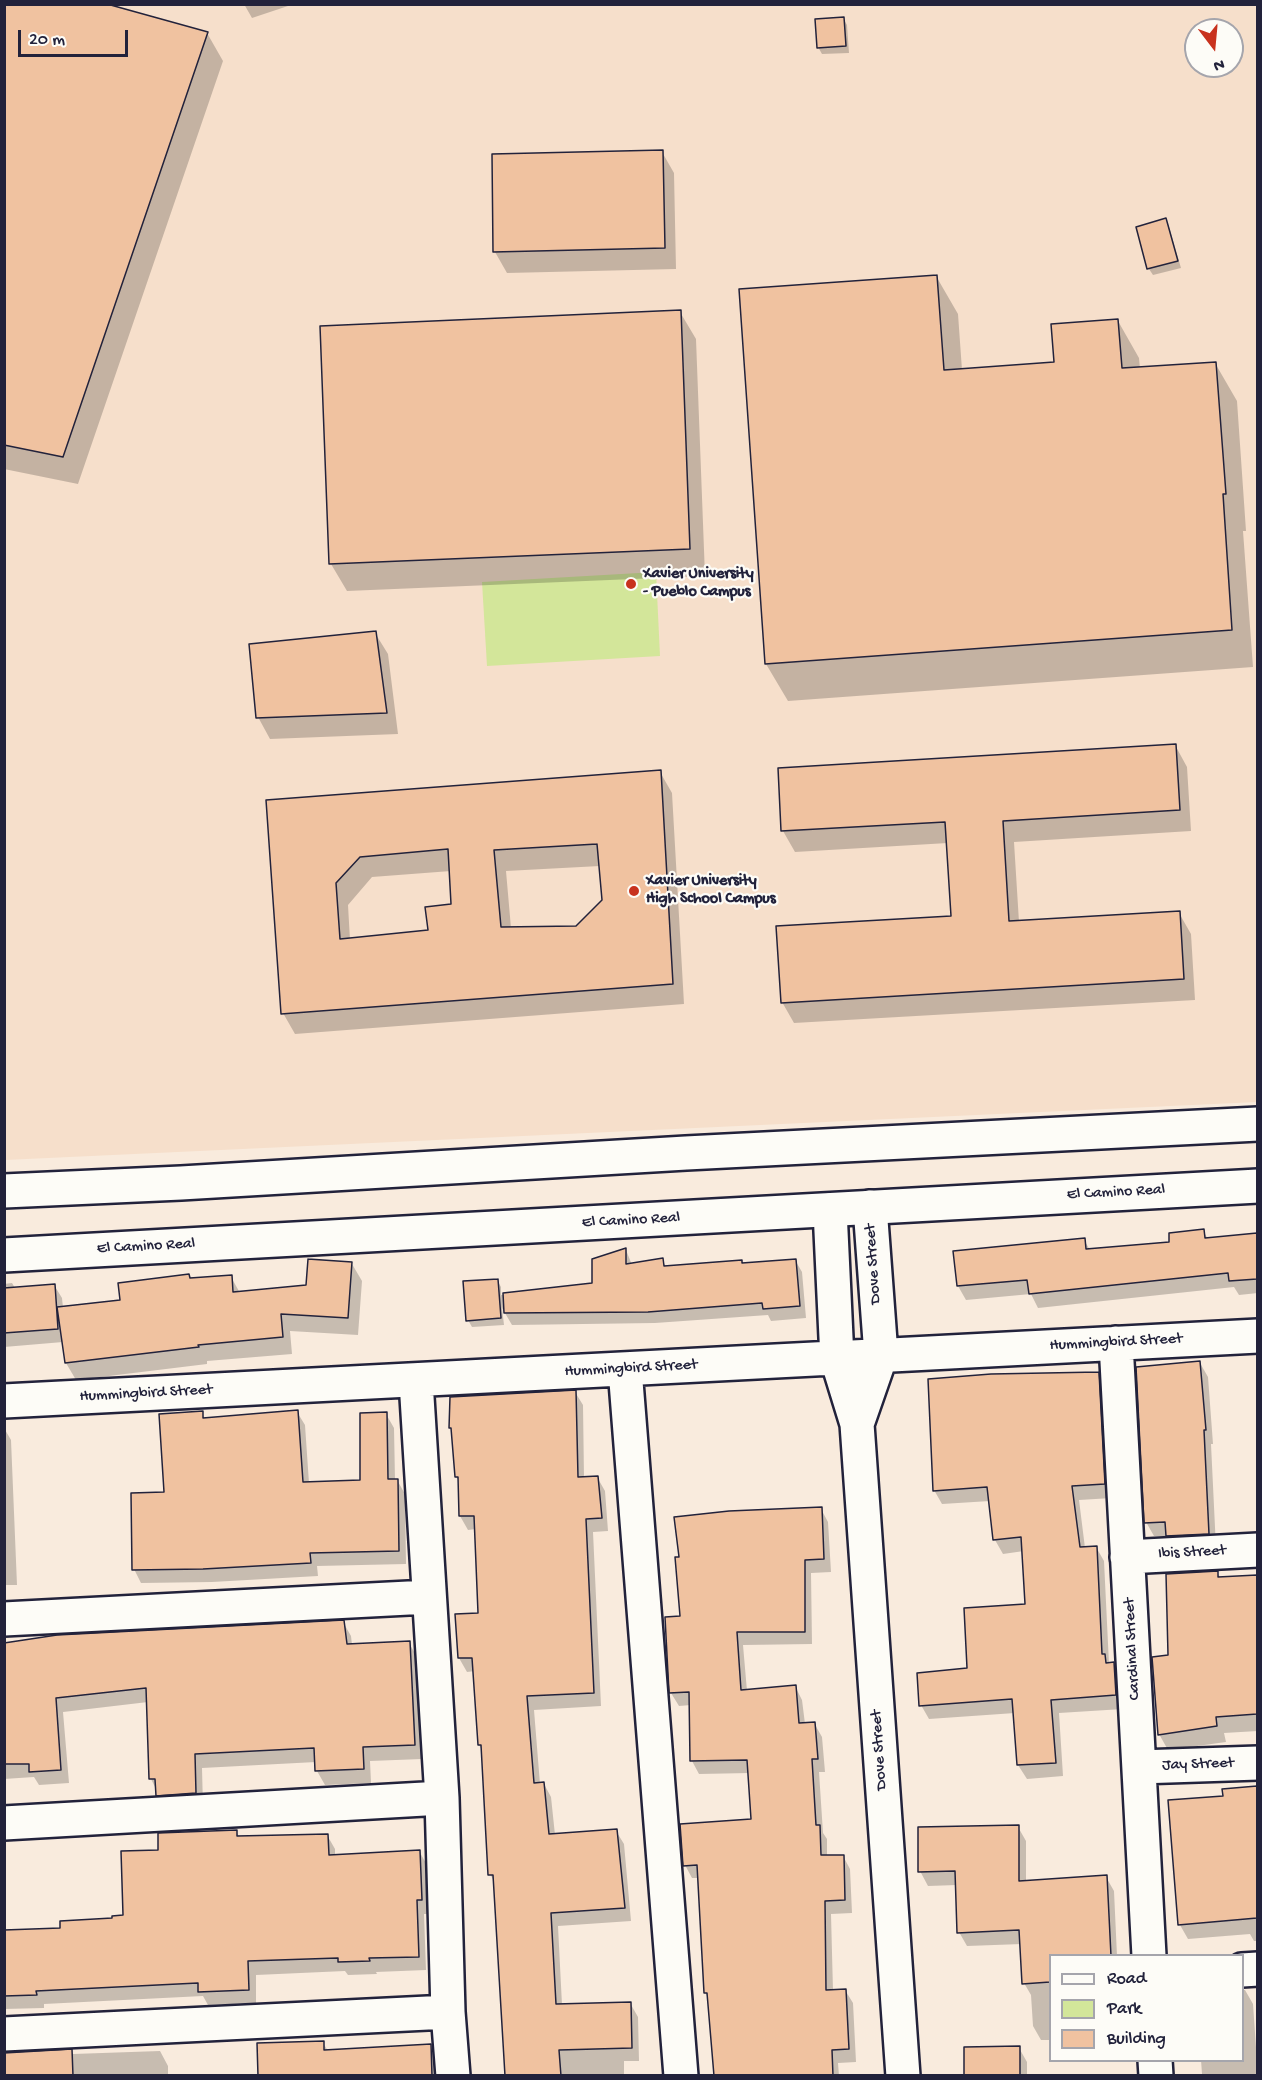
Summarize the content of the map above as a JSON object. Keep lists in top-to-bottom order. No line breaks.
{"streets":{"street":["El Camino Real","Dove Street","Hummingbird Street","Ibis Street","Cardinal Street","Jay Street"]},"crossings":[["El Camino Real","Dove Street"],["Dove Street","Hummingbird Street"],["Hummingbird Street","Cardinal Street"],["Ibis Street","Cardinal Street"],["Cardinal Street","Jay Street"]],"places":["Xavier University - Pueblo Campus","Xavier University High School Campus"],"legend":["Road","Park","Building"],"scale_bar":"20 m","north":"bottom"}
